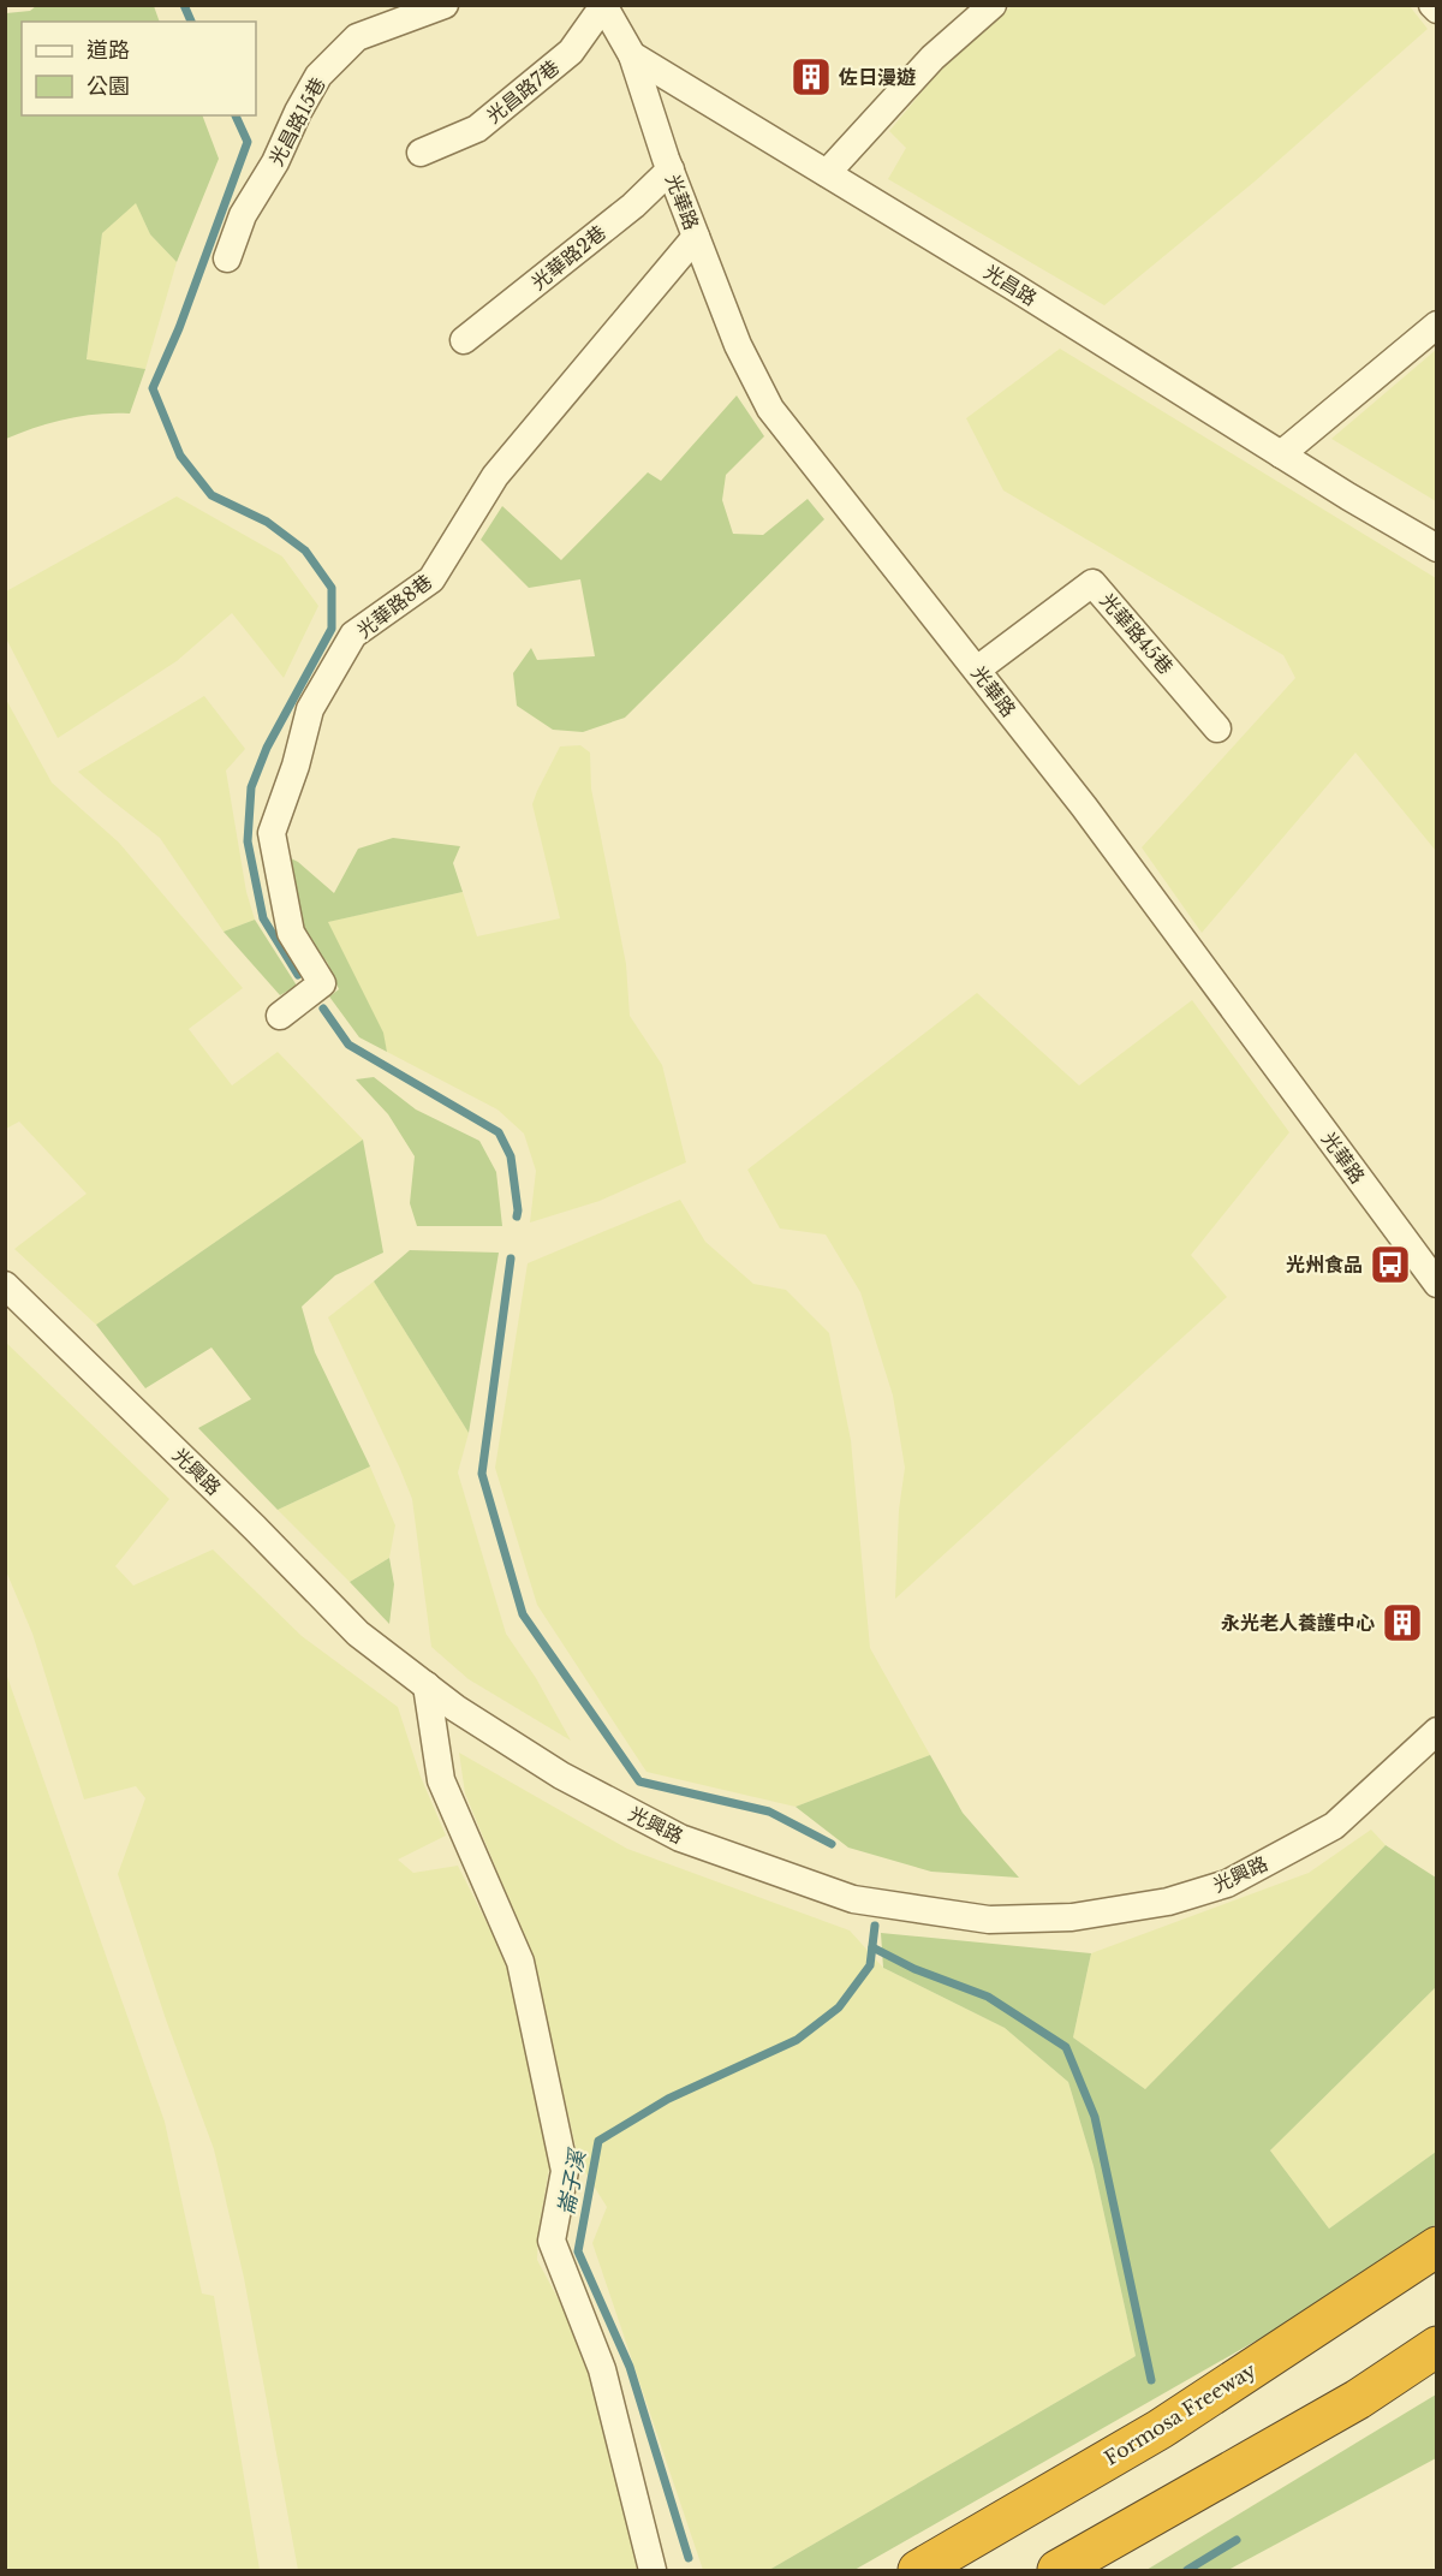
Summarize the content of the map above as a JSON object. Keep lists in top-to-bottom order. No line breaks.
{"streets":{"highway":["Formosa Freeway"],"street":["光昌路7巷","光昌路15巷","光華路","光華路2巷","光昌路","光華路8巷","光華路45巷","光興路"]},"crossings":[["光昌路7巷","光昌路"],["光華路","光華路2巷"],["光華路","光昌路"],["光華路","光華路8巷"],["光華路","光華路45巷"]],"water":["崙子溪"],"places":{"building":["佐日漫遊","永光老人養護中心"],"bus stop":["光州食品"]},"legend":["道路","公園"]}
